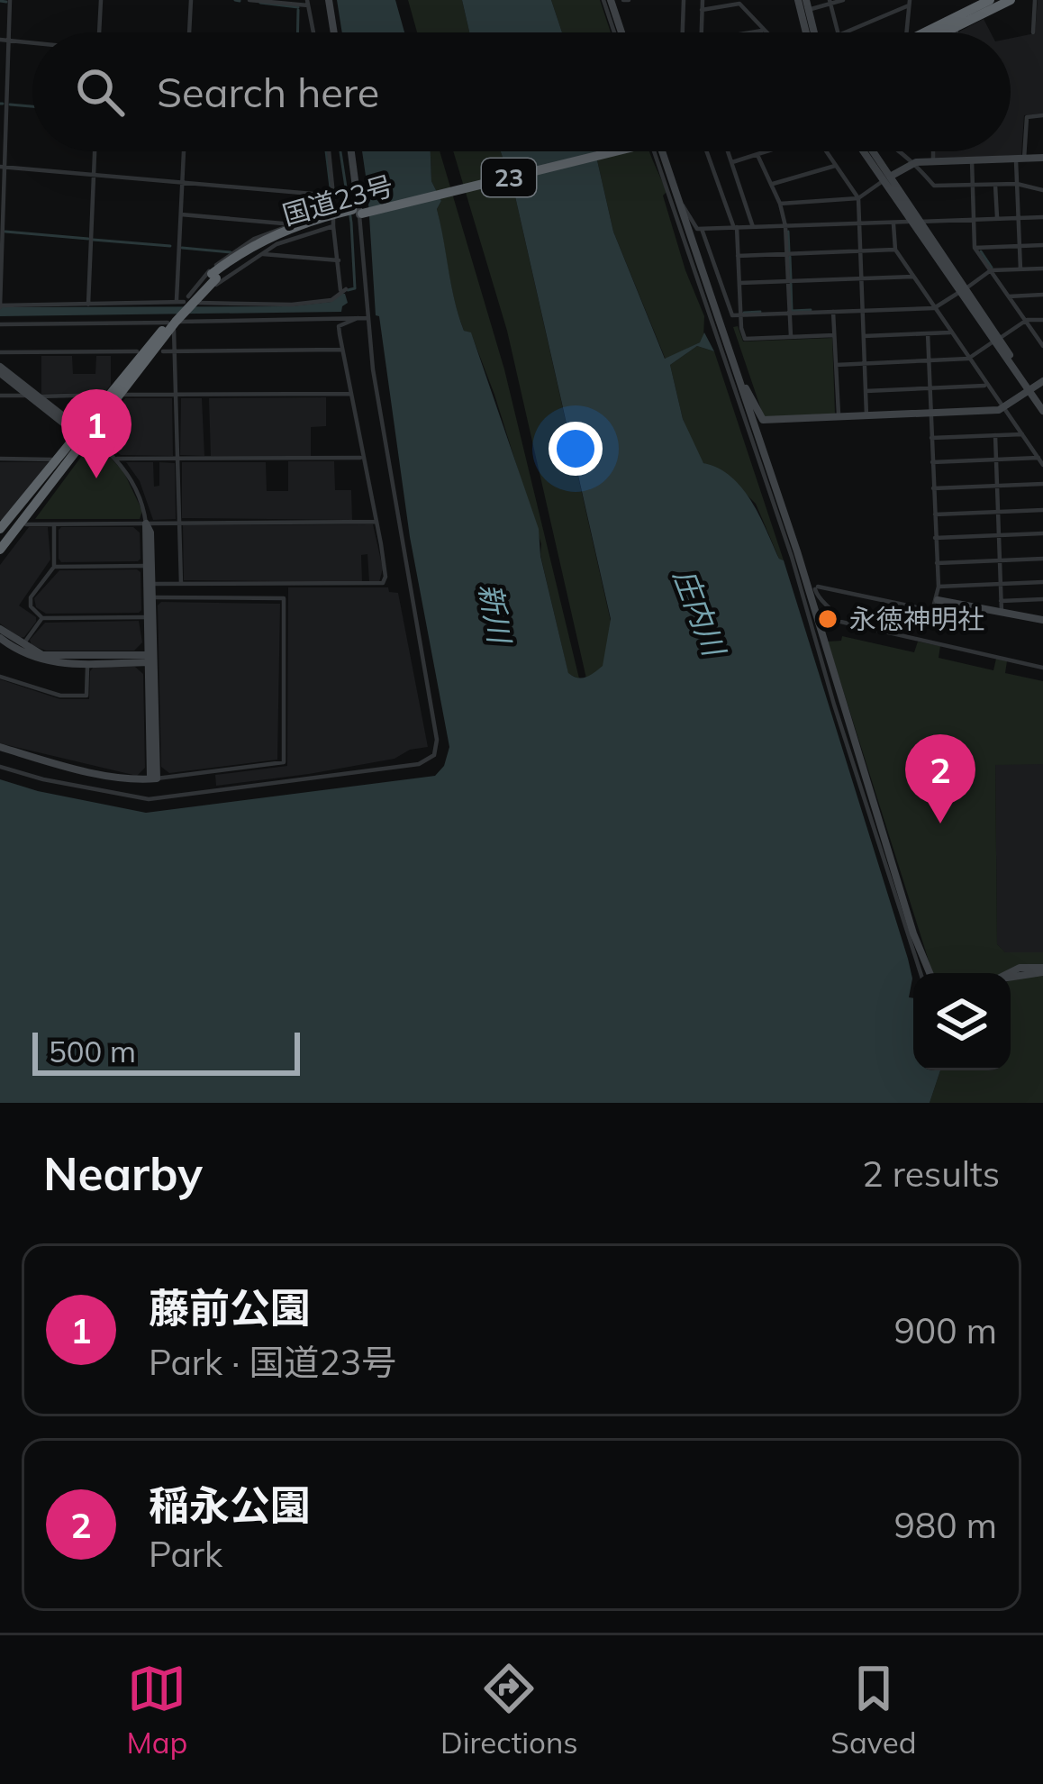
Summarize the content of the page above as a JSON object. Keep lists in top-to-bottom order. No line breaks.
{"streets":{"highway":["23","国道23号"]},"water":["庄内川","新川"],"places":["永徳神明社"],"scale_bar":"500 m","page":{"search":"Search here","pins":["1","2"],"scale":"500 m","heading":["Nearby","2 results"],"list":[{"mark":"1","name":"藤前公園","note":"Park · 国道23号","value":"900 m"},{"mark":"2","name":"稲永公園","note":"Park","value":"980 m"}],"nav":["Map","Directions","Saved"]}}
